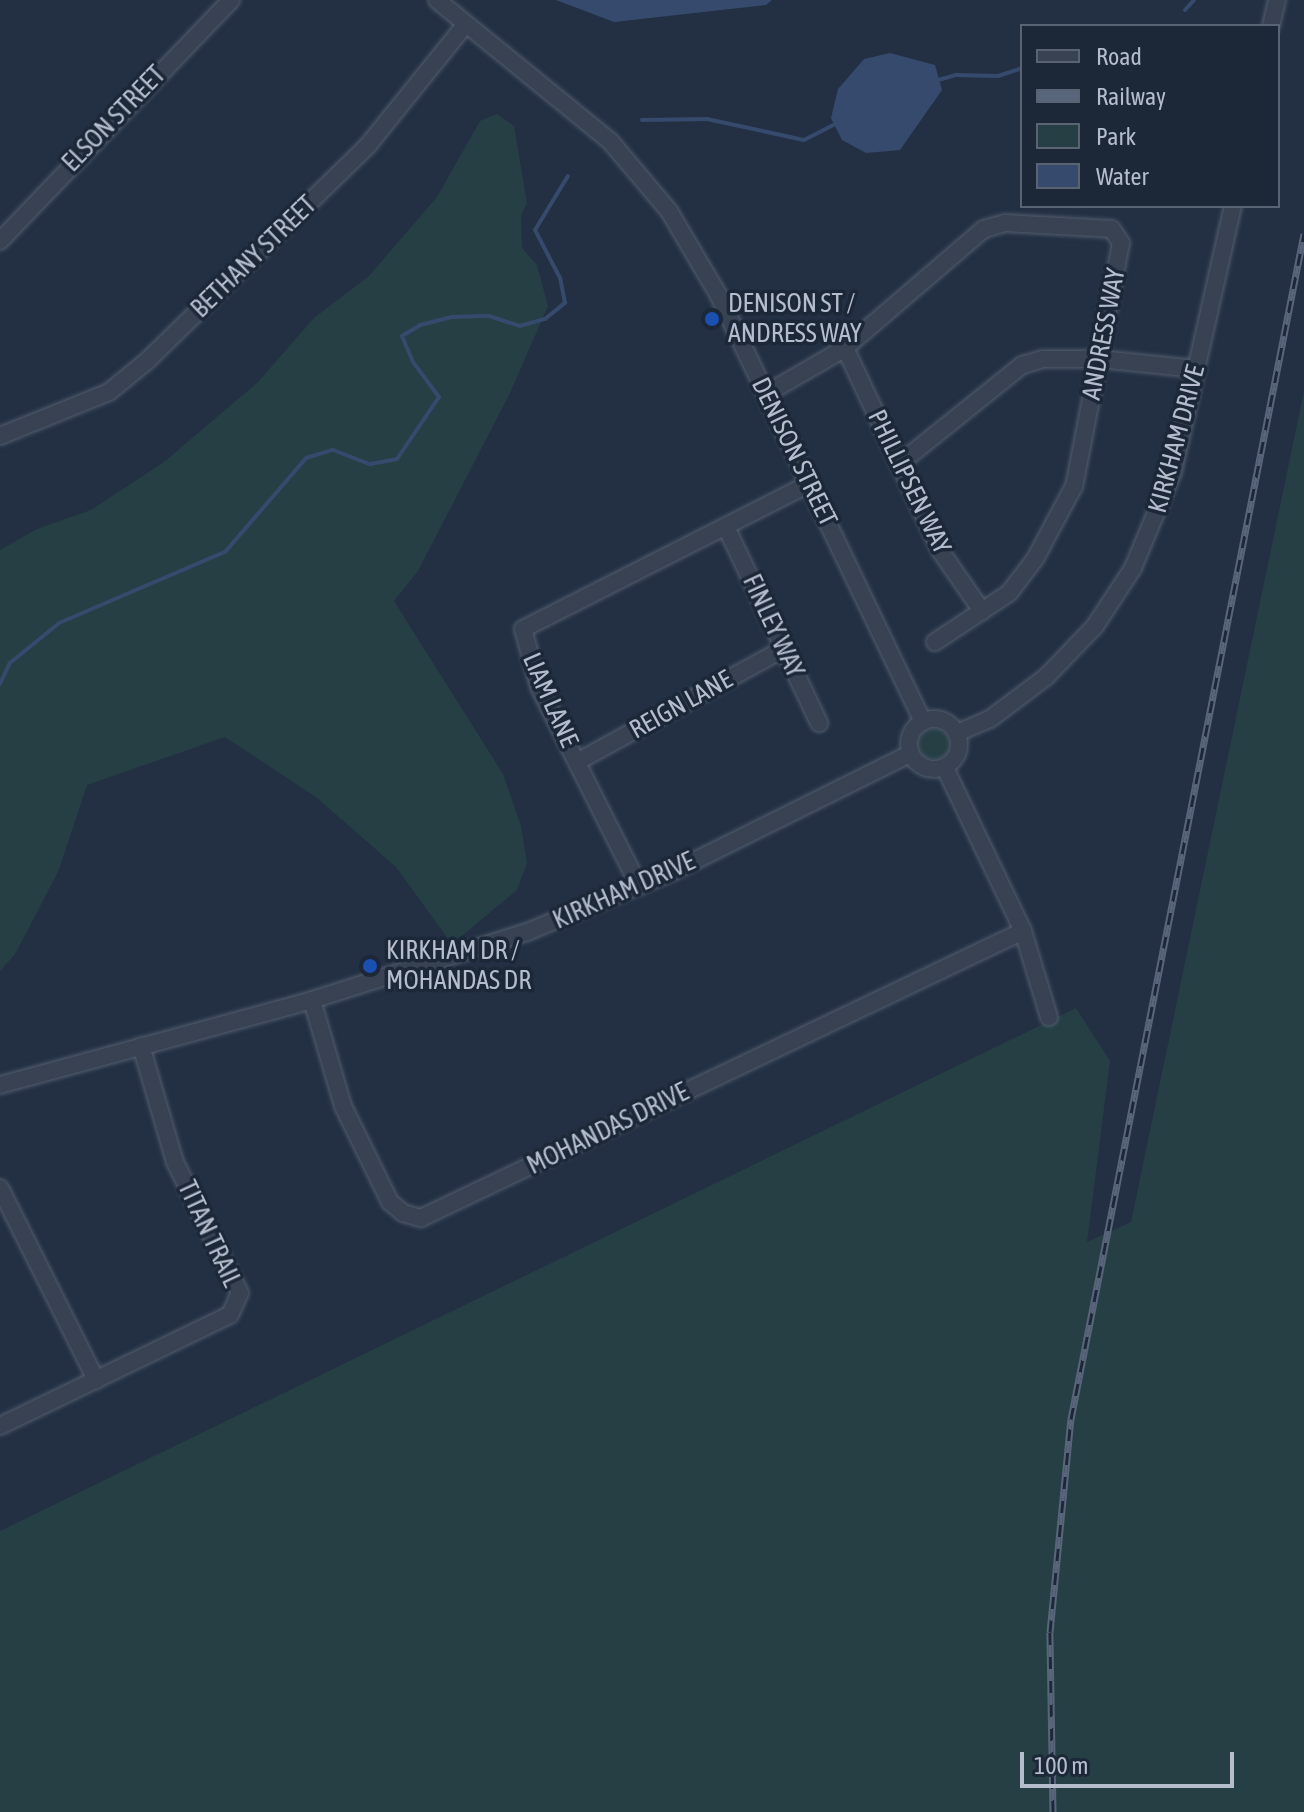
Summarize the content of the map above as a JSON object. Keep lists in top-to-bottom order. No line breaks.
{"streets":{"street":["ELSON STREET","BETHANY STREET","ANDRESS WAY","KIRKHAM DRIVE","DENISON STREET","PHILLIPSEN WAY","FINLEY WAY","LIAM LANE","REIGN LANE","MOHANDAS DRIVE","TITAN TRAIL"]},"crossings":[["BETHANY STREET","DENISON STREET"],["ANDRESS WAY","DENISON STREET"],["ANDRESS WAY","PHILLIPSEN WAY"],["KIRKHAM DRIVE","DENISON STREET"],["KIRKHAM DRIVE","LIAM LANE"],["KIRKHAM DRIVE","MOHANDAS DRIVE"],["KIRKHAM DRIVE","TITAN TRAIL"],["FINLEY WAY","LIAM LANE"],["FINLEY WAY","REIGN LANE"],["LIAM LANE","REIGN LANE"]],"places":["DENISON ST / ANDRESS WAY","KIRKHAM DR / MOHANDAS DR"],"legend":["Road","Railway","Park","Water"],"scale_bar":"100 m"}
